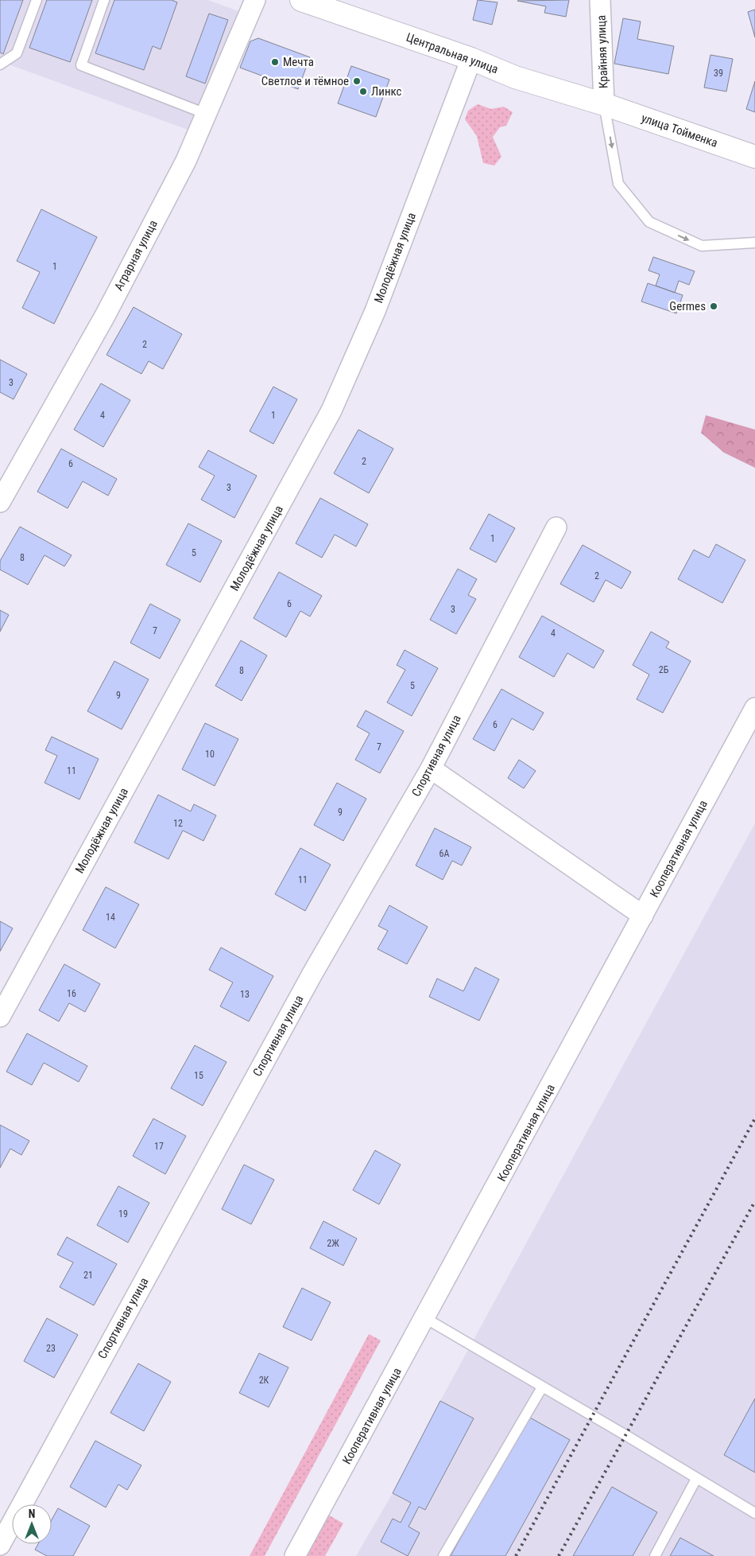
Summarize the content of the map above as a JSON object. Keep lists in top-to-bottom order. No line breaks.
{"streets":{"street":["Крайняя улица","Центральная улица","улица Тойменка","Аграрная улица","Молодёжная улица","Спортивная улица","Кооперативная улица"]},"crossings":[["Крайняя улица","Центральная улица"],["Крайняя улица","улица Тойменка"],["Центральная улица","улица Тойменка"],["Центральная улица","Молодёжная улица"]],"places":["Мечта","Светлое и тёмное","Линкс","Germes"],"house_numbers":["39","1","2","3","4","1","2","6","3","1","5","8","2","6","3","7","4","2Б","8","5","9","6","7","10","11","9","12","6А","11","14","16","13","15","17","19","2Ж","21","23","2К"],"north":"top"}
